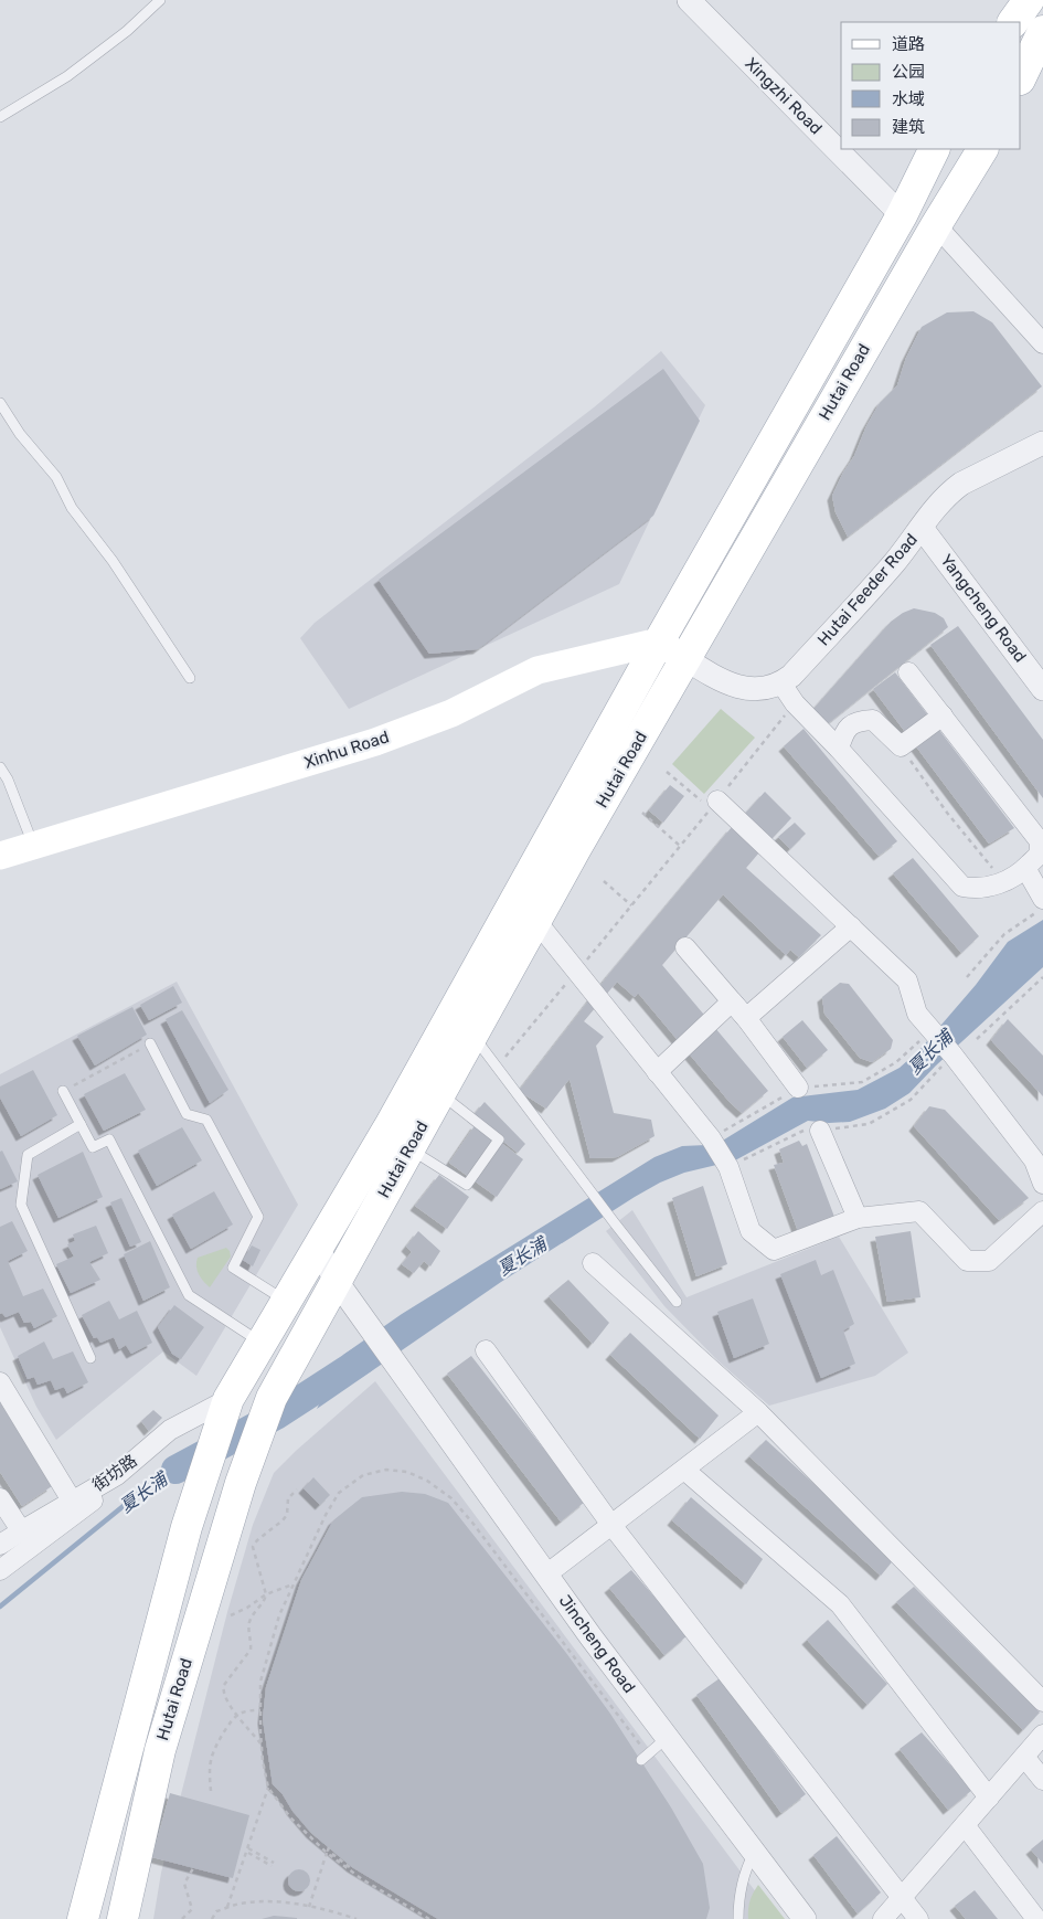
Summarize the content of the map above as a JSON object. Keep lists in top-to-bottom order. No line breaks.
{"streets":{"main road":["Hutai Road","Xinhu Road"],"street":["Xingzhi Road","Hutai Feeder Road","Yangcheng Road","街坊路","Jincheng Road"]},"crossings":[["Xingzhi Road","Hutai Road"],["Hutai Road","Xinhu Road"],["Hutai Road","街坊路"],["Hutai Road","Jincheng Road"],["Hutai Feeder Road","Yangcheng Road"]],"water":["夏长浦"],"legend":["道路","公园","水域","建筑"]}
